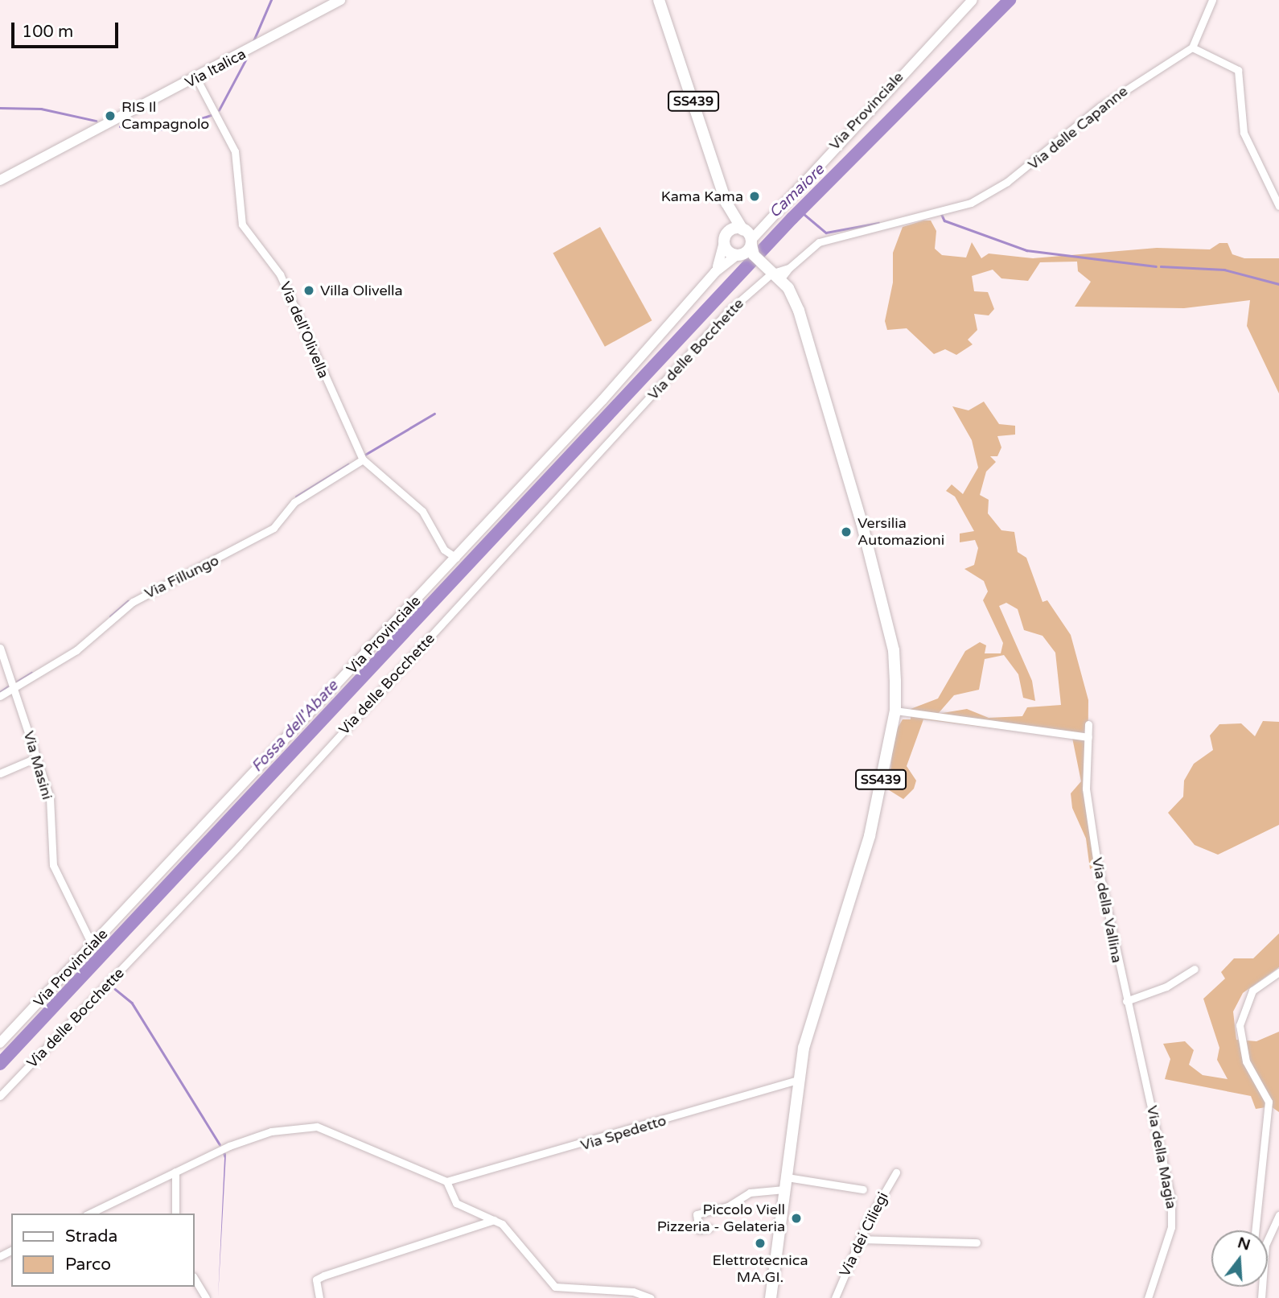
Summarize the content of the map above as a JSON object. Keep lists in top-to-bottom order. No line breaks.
{"streets":{"main road":["Via Italica","SS439","Via Provinciale"],"street":["Via delle Capanne","Via dell'Olivella","Via delle Bocchette","Via Fillungo","Via Masini","Via della Vallina","Via Spedetto","Via della Magia","Via dei Ciliegi"]},"crossings":[["Via Italica","Via dell'Olivella"],["SS439","Via Provinciale"],["SS439","Via delle Capanne"],["SS439","Via delle Bocchette"],["SS439","Via Spedetto"],["Via Provinciale","Via dell'Olivella"],["Via Provinciale","Via Masini"],["Via delle Capanne","Via delle Bocchette"],["Via dell'Olivella","Via Fillungo"],["Via Fillungo","Via Masini"],["Via della Vallina","Via della Magia"]],"water":["Camaiore","Fossa dell'Abate"],"places":["RIS Il Campagnolo","Kama Kama","Villa Olivella","Versilia Automazioni","Piccolo Viell Pizzeria - Gelateria","Elettrotecnica MA.GI."],"legend":["Strada","Parco"],"scale_bar":"100 m","north":"top"}
